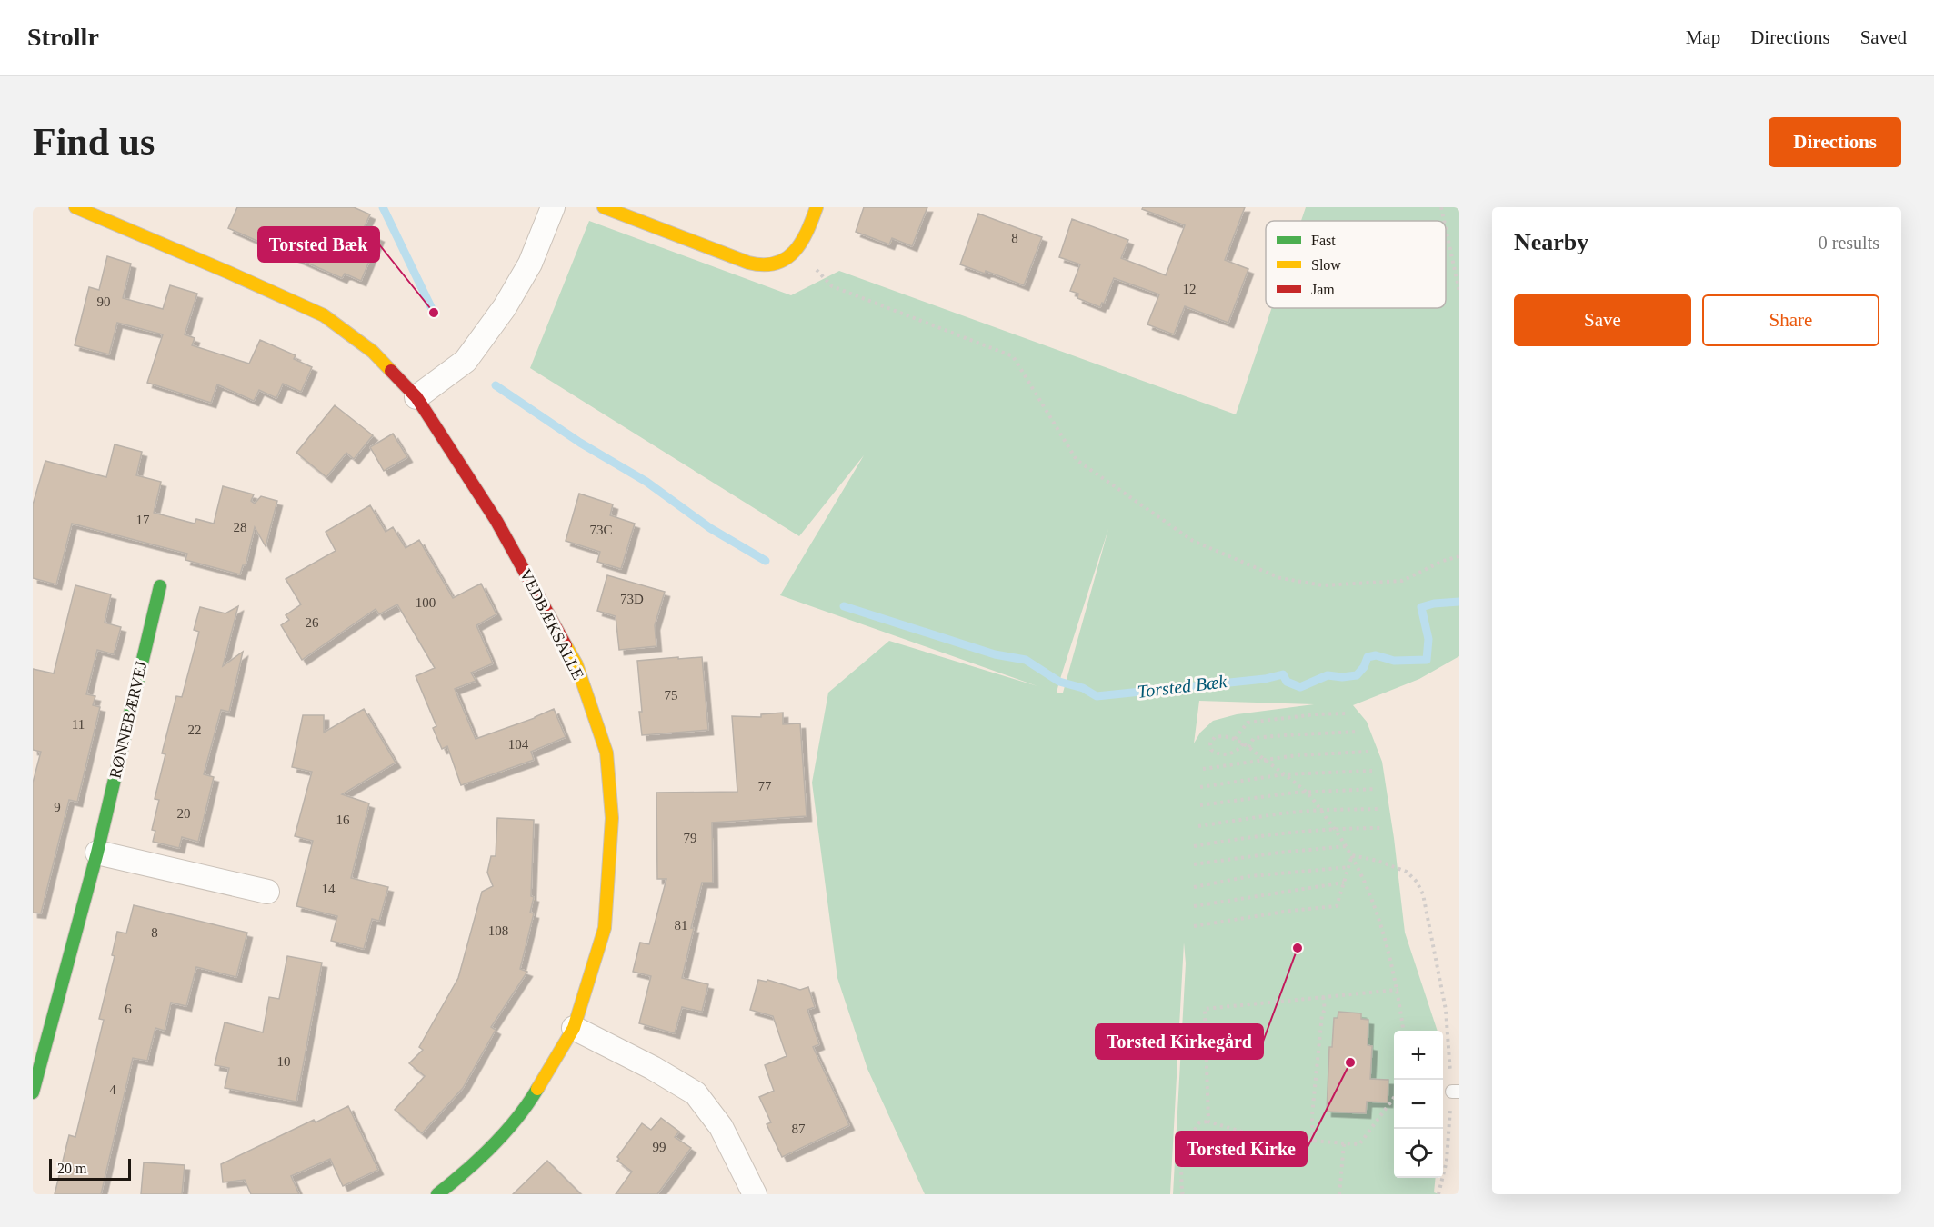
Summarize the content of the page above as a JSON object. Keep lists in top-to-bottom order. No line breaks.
{"streets":{"street":["VEDBÆKSALLE","RØNNEBÆRVEJ"]},"water":["Torsted Bæk"],"places":["Torsted Bæk","Torsted Kirkegård","Torsted Kirke"],"house_numbers":["8","12","90","17","28","73C","73D","100","26","75","11","22","104","77","9","20","16","79","14","81","108","8","6","10","4","87","99"],"legend":["Fast","Slow","Jam"],"scale_bar":"20 m","page":{"header":"Strollr","nav":["Map","Directions","Saved"],"buttons":["Directions",["Save","Share"]],"title":"Find us","heading":["Nearby","0 results"],"map_buttons":["+","−"],"scale":"20 m"}}
